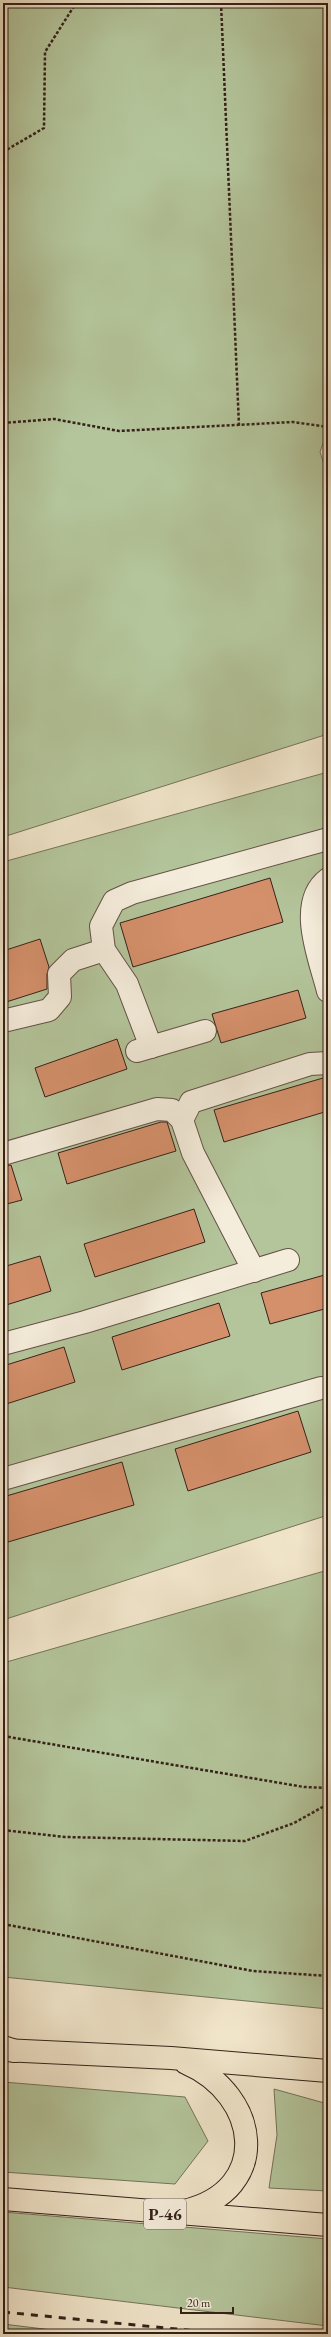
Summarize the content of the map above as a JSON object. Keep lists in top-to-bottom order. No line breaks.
{"streets":{"main road":["Р-46"]},"scale_bar":"20 m"}
